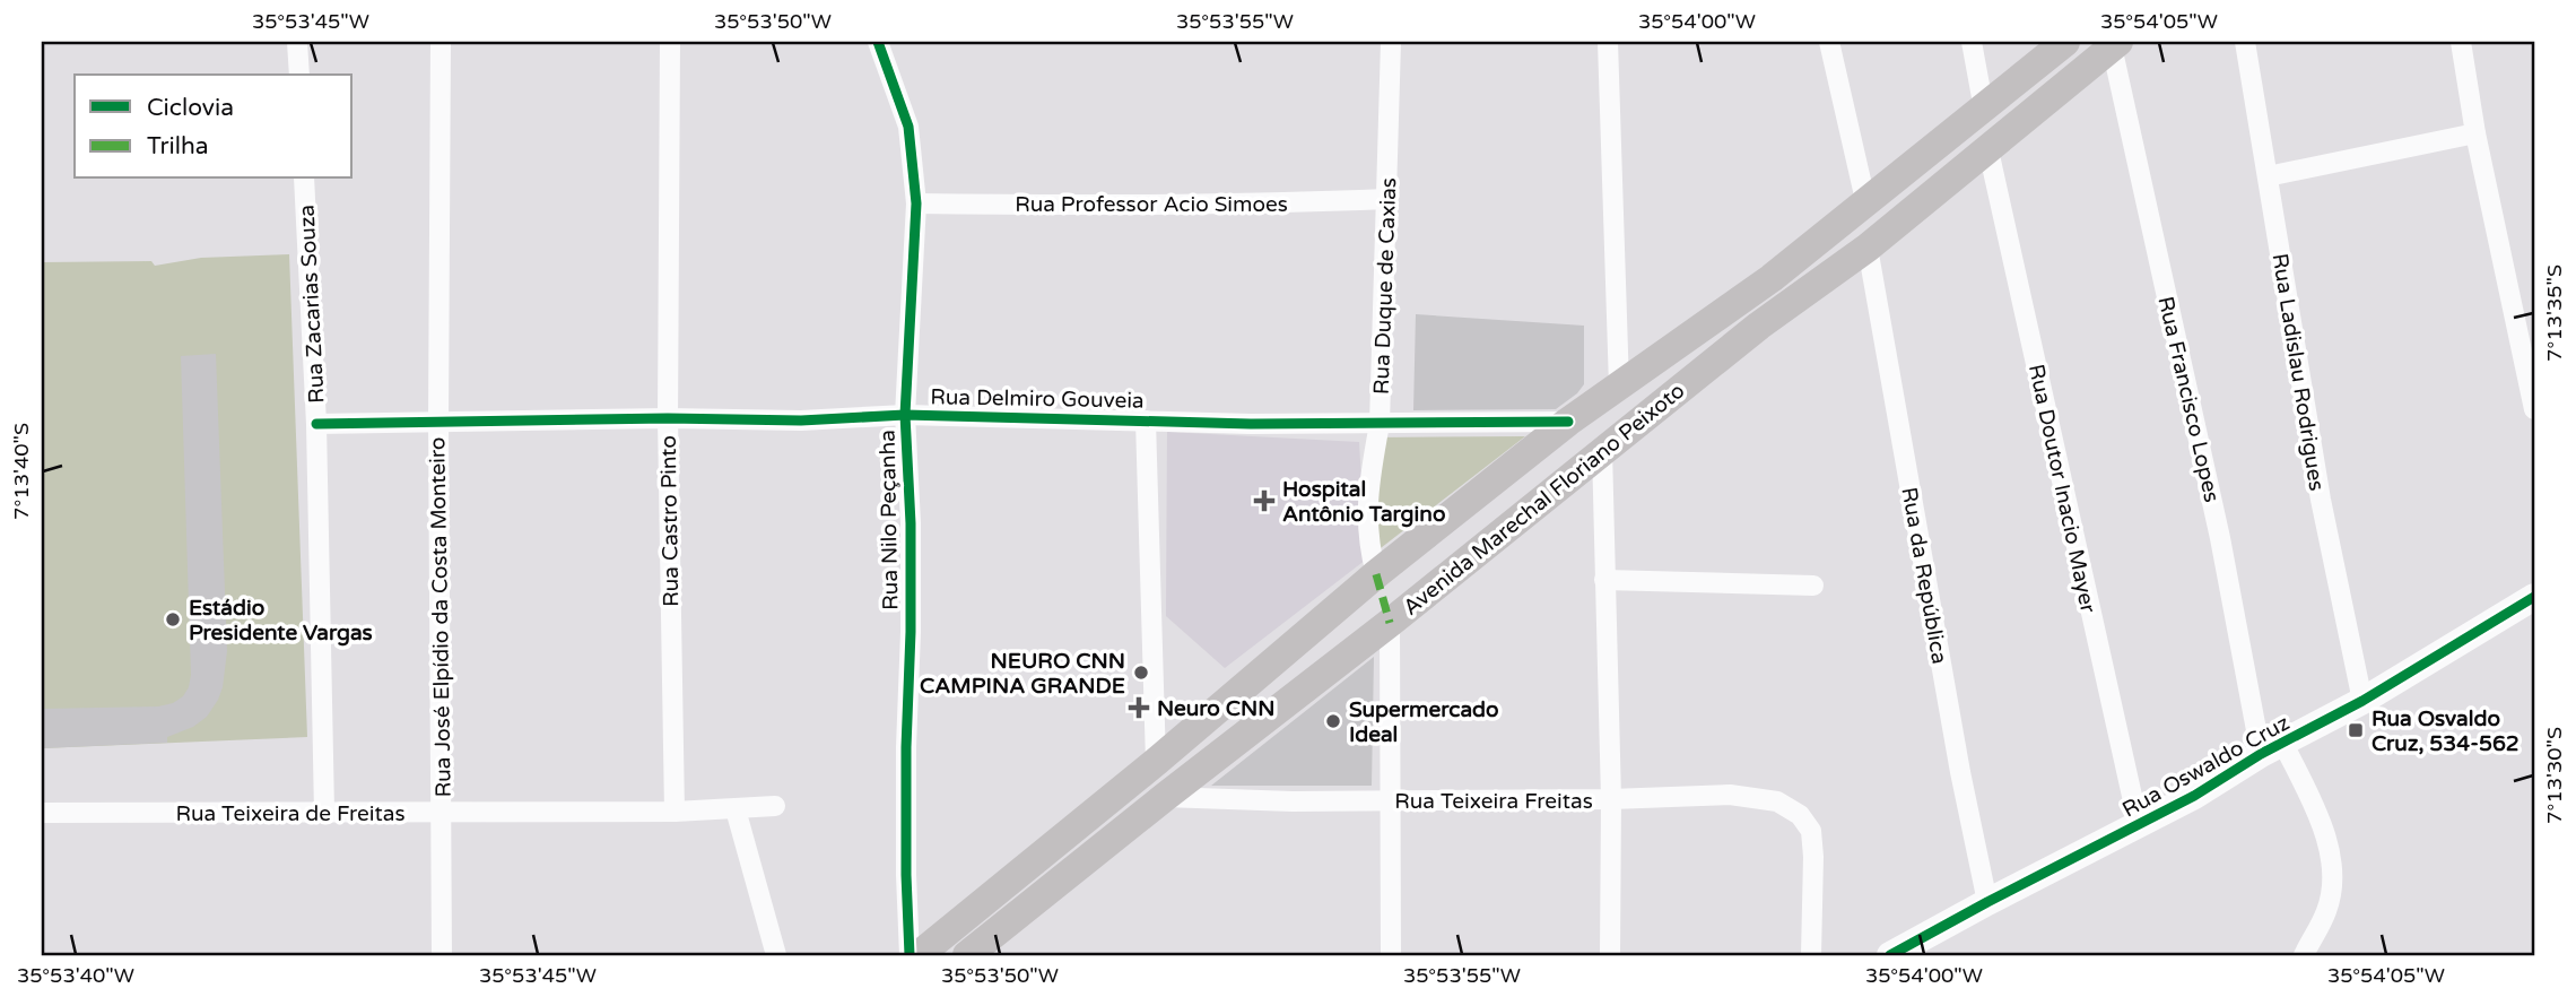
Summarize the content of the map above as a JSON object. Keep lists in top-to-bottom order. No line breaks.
{"streets":{"main road":["Avenida Marechal Floriano Peixoto"],"street":["Rua Professor Acio Simoes","Rua Duque de Caxias","Rua Zacarias Souza","Rua Ladislau Rodrigues","Rua Delmiro Gouveia","Rua Francisco Lopes","Rua Doutor Inacio Mayer","Rua Nilo Peçanha","Rua Castro Pinto","Rua da República","Rua José Elpídio da Costa Monteiro","Rua Oswaldo Cruz","Rua Teixeira Freitas","Rua Teixeira de Freitas"]},"crossings":[["Rua Professor Acio Simoes","Rua Duque de Caxias"],["Rua Professor Acio Simoes","Rua Nilo Peçanha"],["Rua Duque de Caxias","Rua Delmiro Gouveia"],["Rua Duque de Caxias","Avenida Marechal Floriano Peixoto"],["Rua Zacarias Souza","Rua Delmiro Gouveia"],["Rua Zacarias Souza","Rua Teixeira de Freitas"],["Rua Ladislau Rodrigues","Rua Oswaldo Cruz"],["Rua Delmiro Gouveia","Avenida Marechal Floriano Peixoto"],["Rua Delmiro Gouveia","Rua Nilo Peçanha"],["Rua Delmiro Gouveia","Rua Castro Pinto"],["Rua Delmiro Gouveia","Rua José Elpídio da Costa Monteiro"],["Rua Francisco Lopes","Avenida Marechal Floriano Peixoto"],["Rua Francisco Lopes","Rua Oswaldo Cruz"],["Rua Doutor Inacio Mayer","Avenida Marechal Floriano Peixoto"],["Rua Doutor Inacio Mayer","Rua Oswaldo Cruz"],["Avenida Marechal Floriano Peixoto","Rua da República"],["Avenida Marechal Floriano Peixoto","Rua Teixeira Freitas"],["Rua Castro Pinto","Rua Teixeira de Freitas"],["Rua da República","Rua Oswaldo Cruz"],["Rua José Elpídio da Costa Monteiro","Rua Teixeira de Freitas"]],"places":{"health":["Hospital Antônio Targino","Neuro CNN"],"other":["Estádio Presidente Vargas","NEURO CNN CAMPINA GRANDE","Supermercado Ideal"],"transit":["Rua Osvaldo Cruz, 534-562"]},"legend":["Ciclovia","Trilha"],"coordinates":["35°53'45\"W","35°53'50\"W","35°53'55\"W","35°54'00\"W","35°54'05\"W","7°13'35\"S","7°13'40\"S","7°13'30\"S","35°53'40\"W"]}
